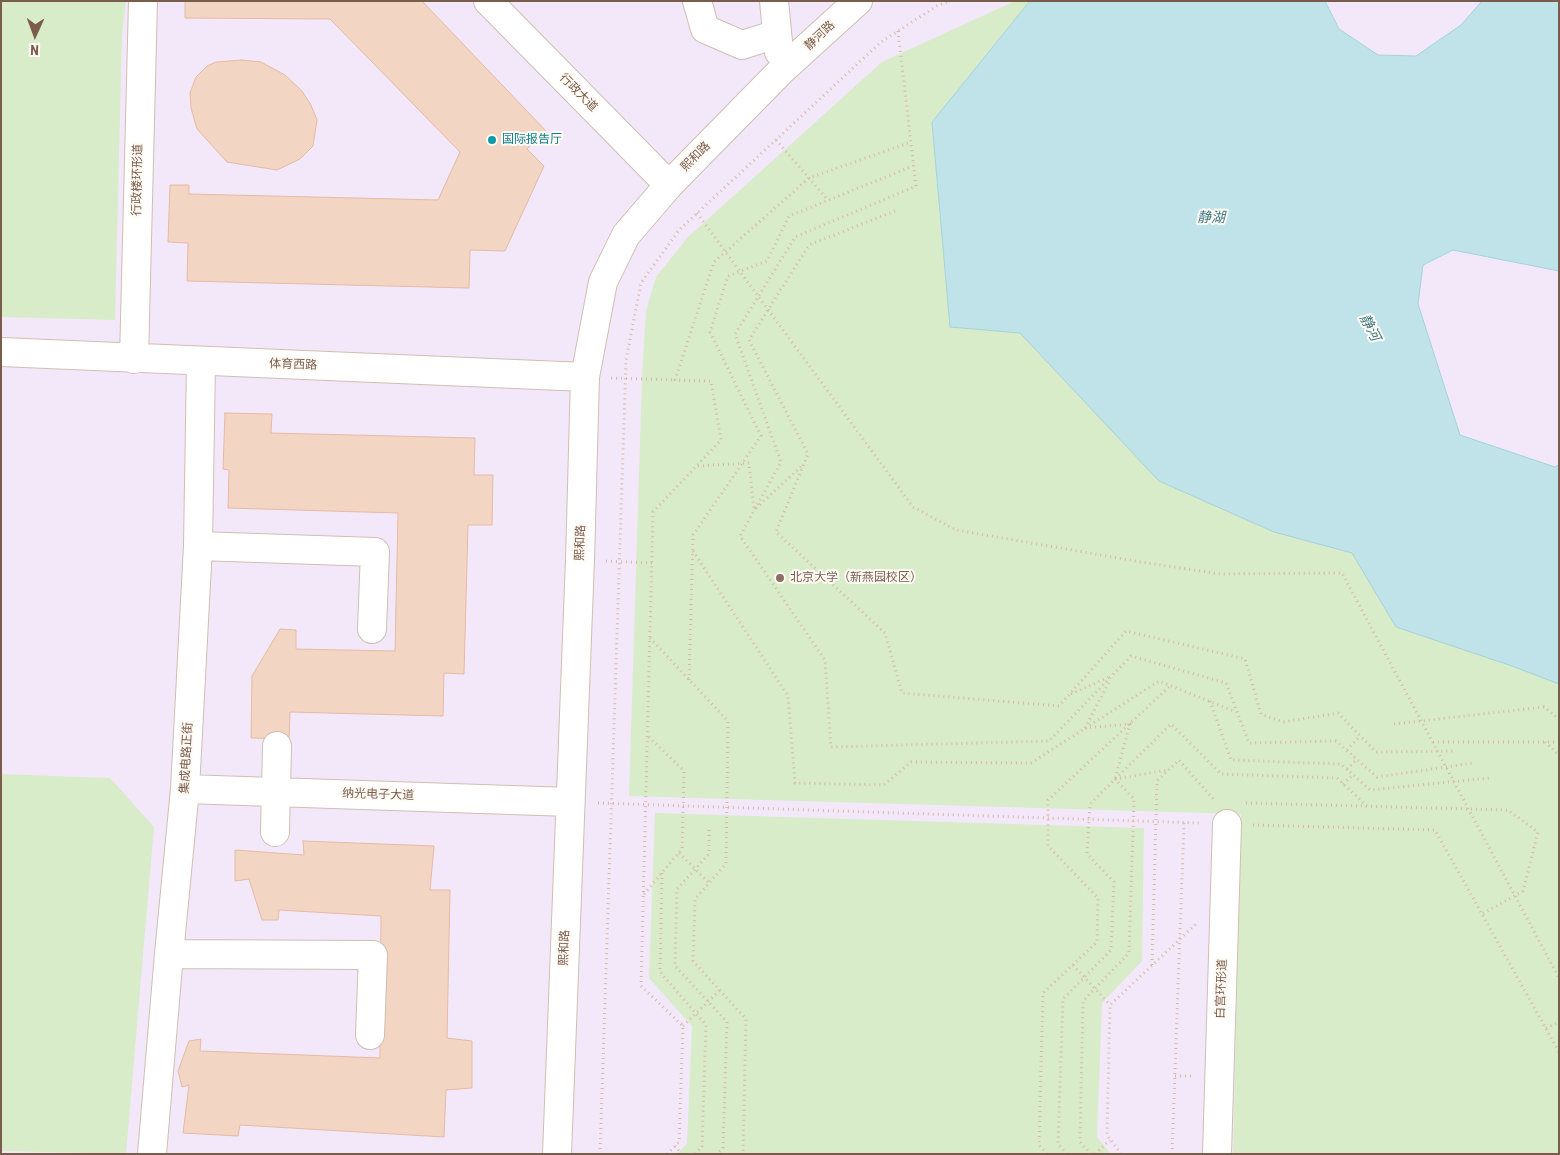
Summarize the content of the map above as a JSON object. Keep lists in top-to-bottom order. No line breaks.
{"streets":{"street":["静河路","行政大道","熙和路","行政楼环形道","体育西路","集成电路正街","纳光电子大道","白宫环形道"]},"crossings":[["静河路","熙和路"],["行政大道","熙和路"],["熙和路","体育西路"],["熙和路","纳光电子大道"],["行政楼环形道","体育西路"],["体育西路","集成电路正街"],["集成电路正街","纳光电子大道"]],"water":["静湖","静河"],"places":["国际报告厅","北京大学（新燕园校区）"],"north":"bottom"}
